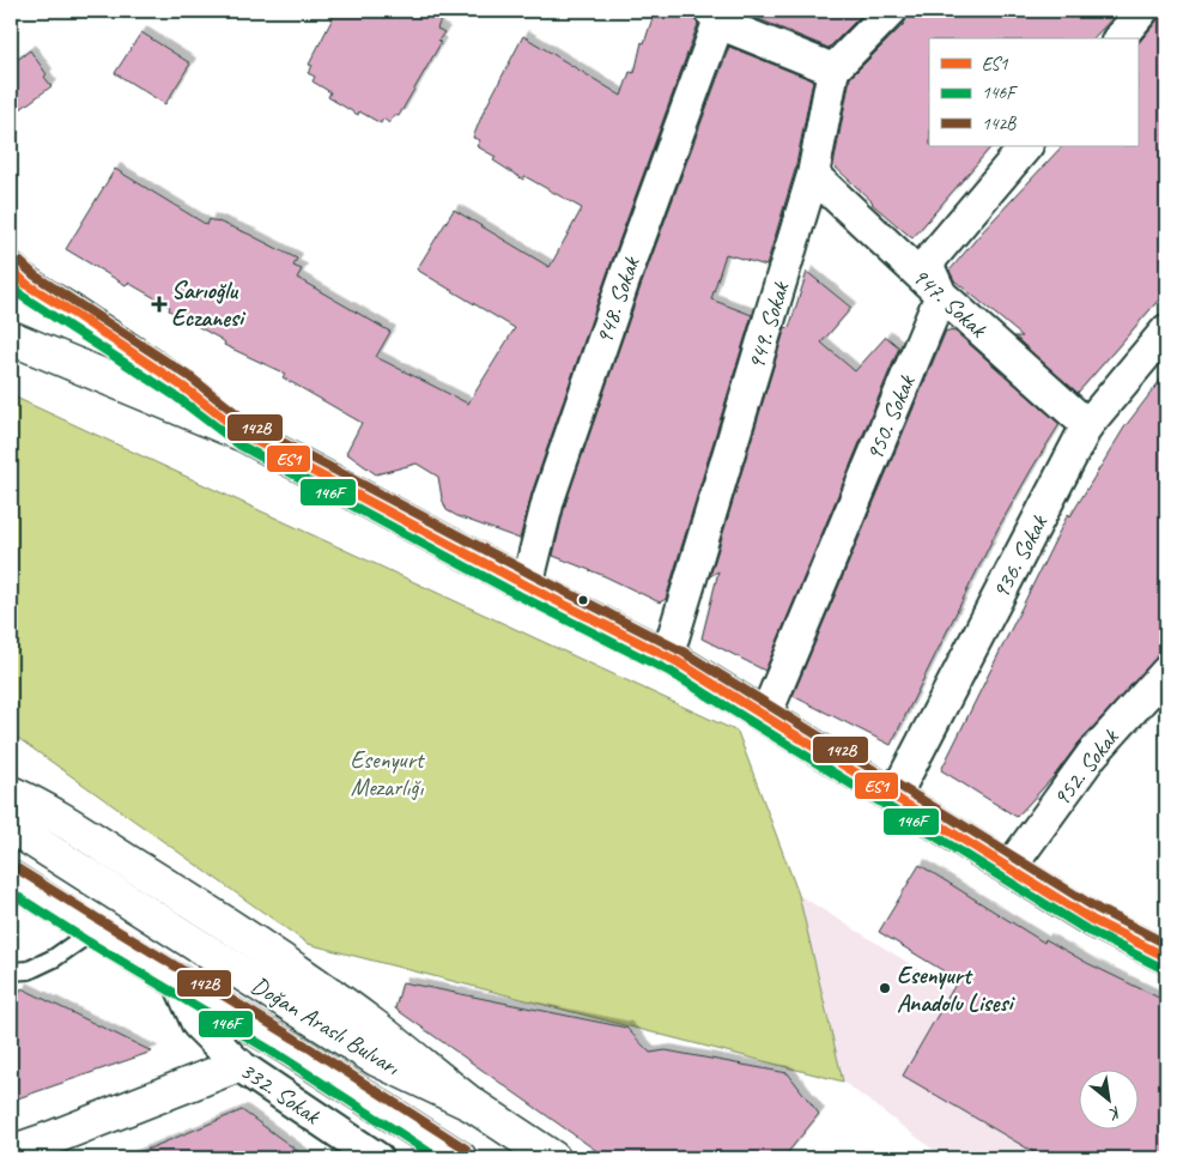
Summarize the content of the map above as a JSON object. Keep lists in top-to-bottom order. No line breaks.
{"streets":{"main road":["Doğan Araslı Bulvarı"],"street":["948. Sokak","947. Sokak","949. Sokak","950. Sokak","936. Sokak","952. Sokak","332. Sokak"]},"crossings":[["947. Sokak","949. Sokak"],["947. Sokak","950. Sokak"],["947. Sokak","936. Sokak"],["Doğan Araslı Bulvarı","332. Sokak"]],"parks":["Esenyurt Mezarlığı"],"places":{"health":["Sarıoğlu Eczanesi"],"other":["Esenyurt Anadolu Lisesi"]},"lines":["transit line 142B","transit line ES1","transit line 146F"],"legend":["ES1","146F","142B"],"north":"bottom right"}
